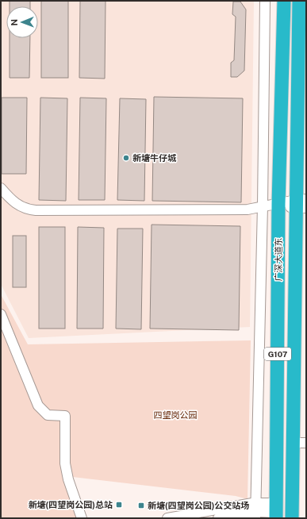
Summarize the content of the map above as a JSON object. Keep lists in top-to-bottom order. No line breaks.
{"streets":{"highway":["广深大道东","G107"]},"parks":["四望岗公园"],"places":{"other":["新塘牛仔城"],"transit":["新塘(四望岗公园)总站","新塘(四望岗公园)公交站场"]},"north":"left"}
